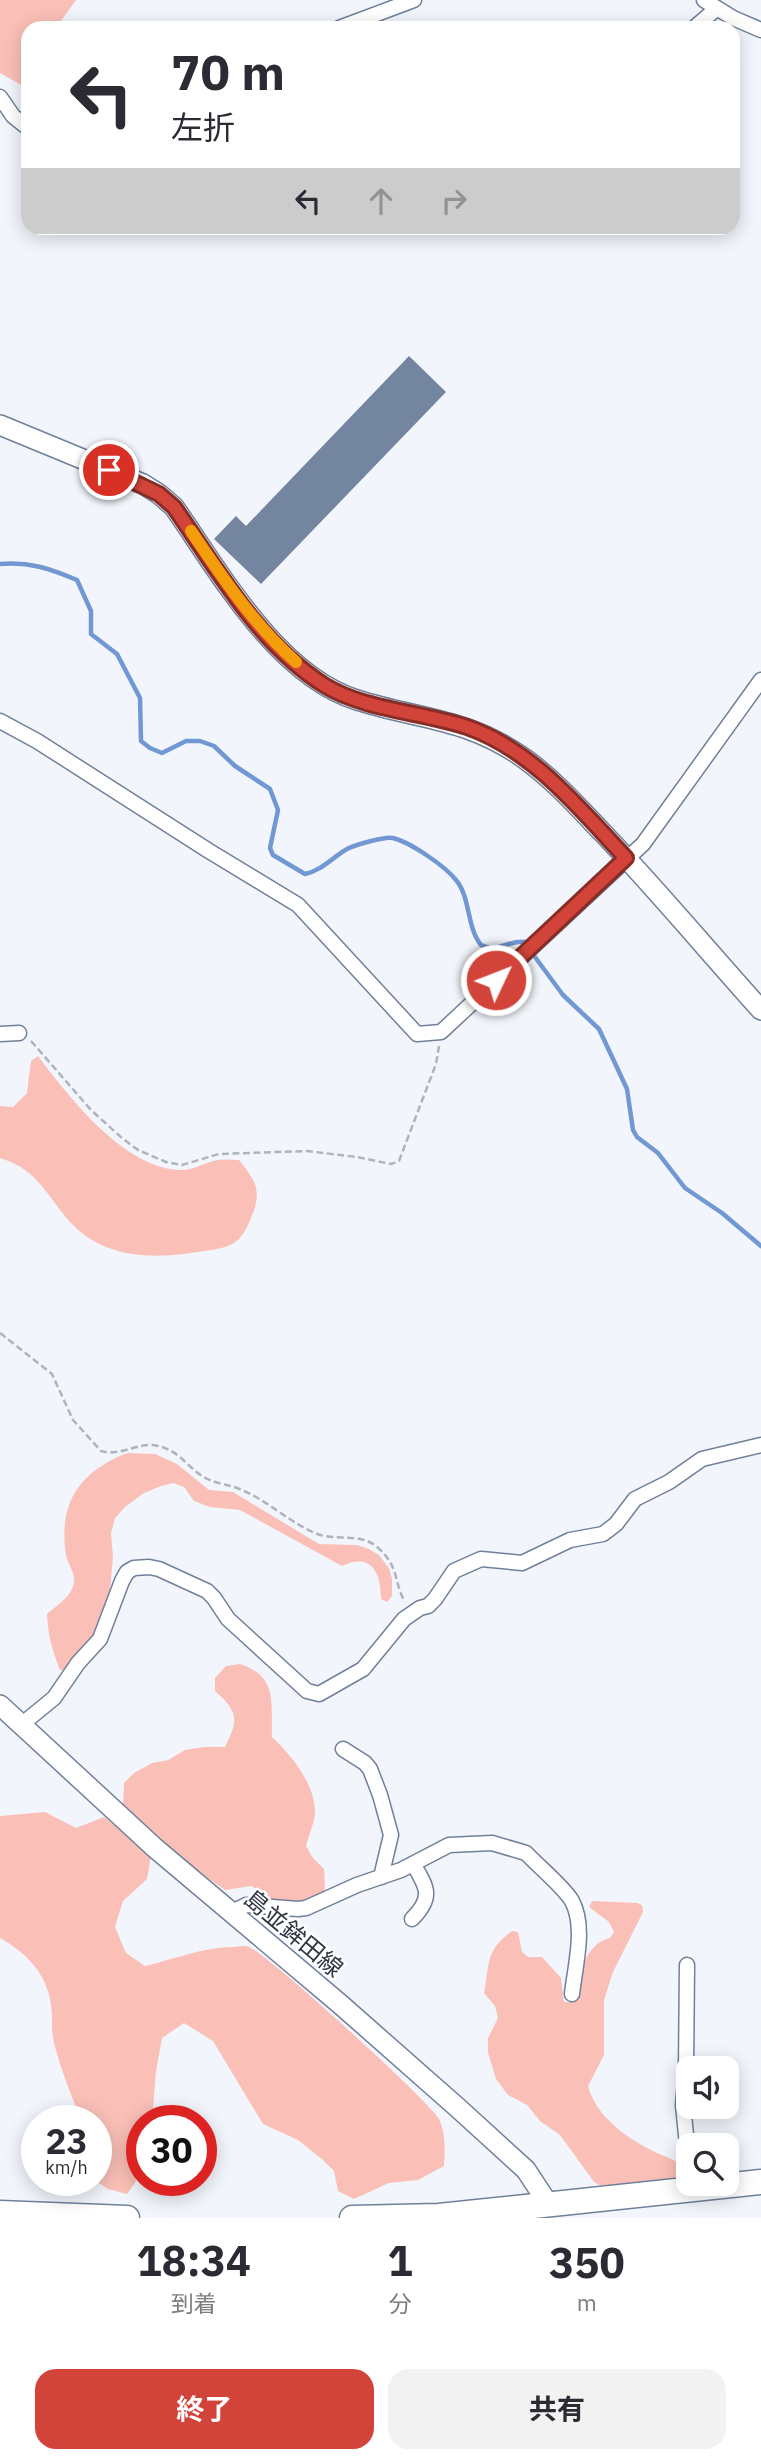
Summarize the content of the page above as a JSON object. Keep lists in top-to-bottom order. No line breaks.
{"streets":{"street":["島並鉾田線"]},"page":{"turn":["70 m","左折"],"speed":"23 km/h","limit":"30","eta":["18:34","到着","1","分","350","m"],"buttons":["終了","共有"]}}
